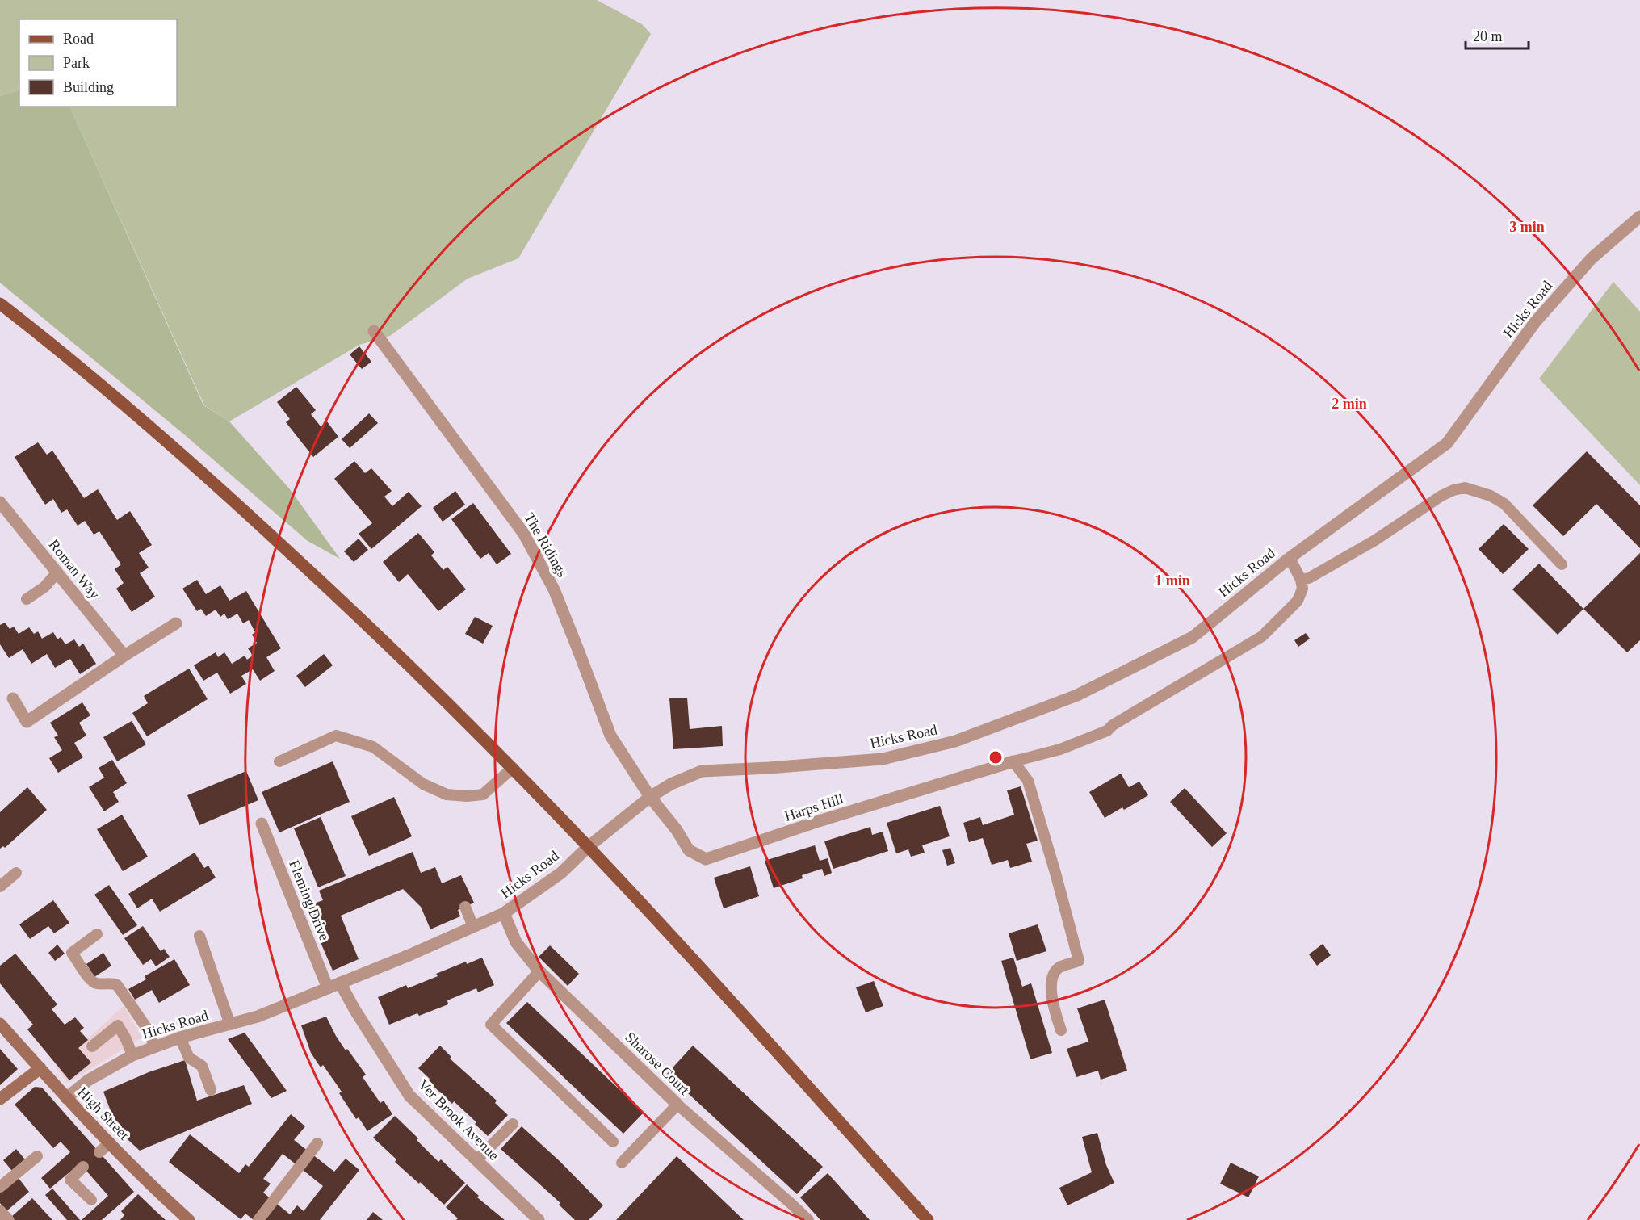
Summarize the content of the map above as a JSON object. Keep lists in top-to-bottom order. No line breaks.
{"streets":{"street":["Hicks Road","The Ridings","Roman Way","Harps Hill","Fleming Drive","Sharose Court","High Street","Ver Brook Avenue"]},"crossings":[["Hicks Road","The Ridings"],["Hicks Road","Harps Hill"],["Hicks Road","Fleming Drive"],["Hicks Road","Sharose Court"],["Hicks Road","High Street"],["Hicks Road","Ver Brook Avenue"],["The Ridings","Harps Hill"]],"legend":["Road","Park","Building"],"scale_bar":"20 m","rings":["3 min","2 min","1 min"]}
